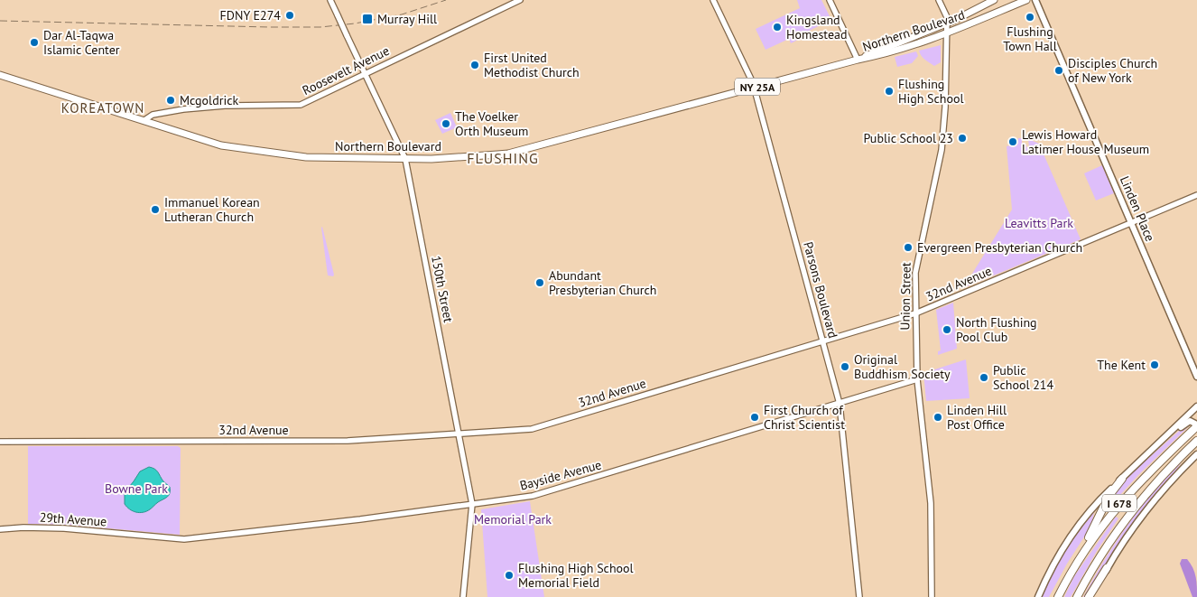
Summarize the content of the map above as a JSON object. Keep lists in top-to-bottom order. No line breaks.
{"streets":{"highway":["I 678"],"main road":["Northern Boulevard","NY 25A","Linden Place"],"street":["Roosevelt Avenue","32nd Avenue","150th Street","Parsons Boulevard","Union Street","Bayside Avenue","29th Avenue"]},"crossings":[["Northern Boulevard","Roosevelt Avenue"],["Northern Boulevard","150th Street"],["Northern Boulevard","Parsons Boulevard"],["Northern Boulevard","Union Street"],["Roosevelt Avenue","150th Street"],["Linden Place","32nd Avenue"],["32nd Avenue","150th Street"],["32nd Avenue","Parsons Boulevard"],["32nd Avenue","Union Street"],["150th Street","Bayside Avenue"],["Parsons Boulevard","Bayside Avenue"],["Union Street","Bayside Avenue"],["Bayside Avenue","29th Avenue"]],"districts":["KOREATOWN","FLUSHING"],"parks":["Leavitts Park","Bowne Park","Memorial Park"],"places":{"other":["FDNY E274","Flushing Town Hall","Kingsland Homestead","Dar Al-Taqwa Islamic Center","First United Methodist Church","Disciples Church of New York","Flushing High School","Mcgoldrick","The Voelker Orth Museum","Public School 23","Lewis Howard Latimer House Museum","Immanuel Korean Lutheran Church","Evergreen Presbyterian Church","Abundant Presbyterian Church","North Flushing Pool Club","The Kent","Original Buddhism Society","Public School 214","First Church of Christ Scientist","Linden Hill Post Office","Flushing High School Memorial Field"],"transit":["Murray Hill"]}}
